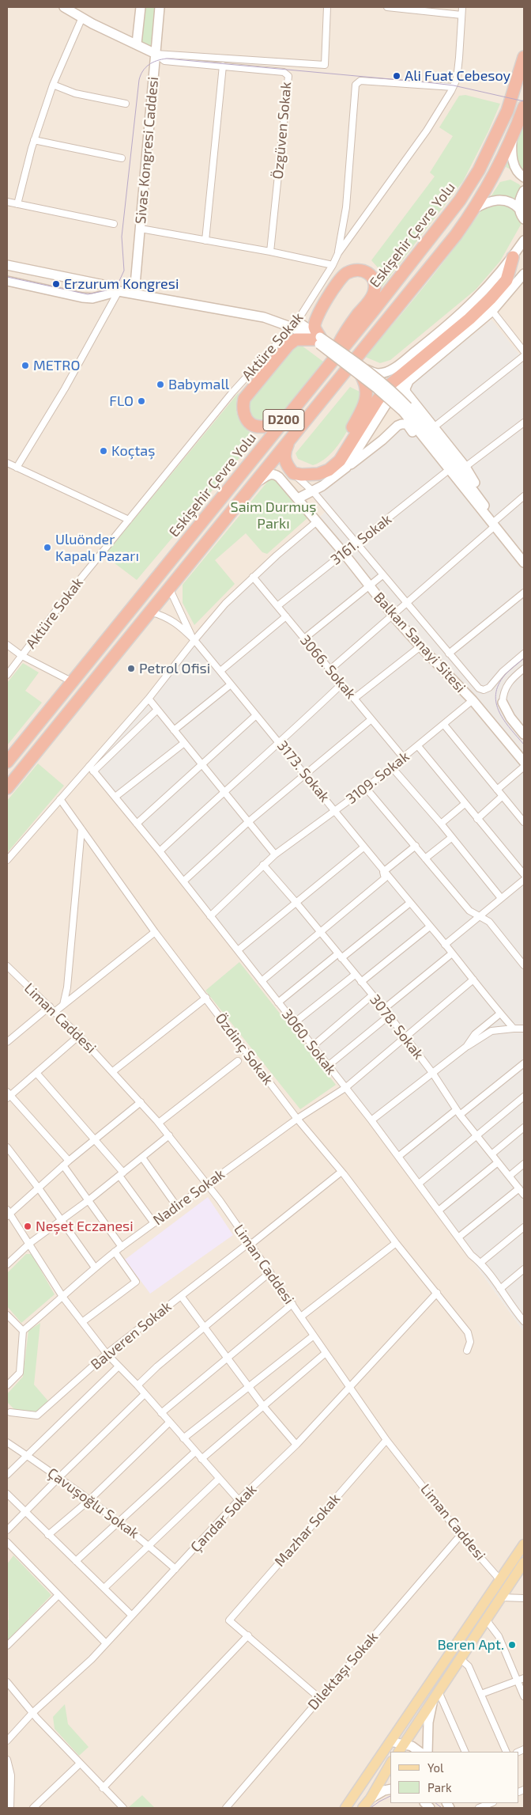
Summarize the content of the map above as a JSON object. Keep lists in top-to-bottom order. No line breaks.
{"streets":{"highway":["Eskişehir Çevre Yolu","D200"],"street":["Özgüven Sokak","Sivas Kongresi Caddesi","Aktüre Sokak","3161. Sokak","Balkan Sanayi Sitesi","3066. Sokak","3173. Sokak","3109. Sokak","Liman Caddesi","3078. Sokak","3060. Sokak","Özdinç Sokak","Nadire Sokak","Balveren Sokak","Çavuşoğlu Sokak","Çandar Sokak","Mazhar Sokak","Dilektaşı Sokak"]},"crossings":[["D200","Balkan Sanayi Sitesi"],["D200","3173. Sokak"],["3161. Sokak","Balkan Sanayi Sitesi"],["3161. Sokak","3066. Sokak"],["Balkan Sanayi Sitesi","3109. Sokak"],["3066. Sokak","3109. Sokak"],["3173. Sokak","3109. Sokak"],["3173. Sokak","Nadire Sokak"],["3109. Sokak","3078. Sokak"],["3109. Sokak","3060. Sokak"],["Liman Caddesi","Nadire Sokak"],["Liman Caddesi","Balveren Sokak"],["Liman Caddesi","Çandar Sokak"],["Liman Caddesi","Mazhar Sokak"],["Liman Caddesi","Dilektaşı Sokak"],["3078. Sokak","Nadire Sokak"],["3060. Sokak","Nadire Sokak"],["Özdinç Sokak","Nadire Sokak"],["Özdinç Sokak","Balveren Sokak"],["Özdinç Sokak","Çandar Sokak"],["Çavuşoğlu Sokak","Çandar Sokak"]],"parks":["Saim Durmuş Parkı"],"places":["Ali Fuat Cebesoy","Erzurum Kongresi","METRO","Babymall","FLO","Koçtaş","Uluönder Kapalı Pazarı","Petrol Ofisi","Neşet Eczanesi","Beren Apt."],"legend":["Yol","Park"]}
